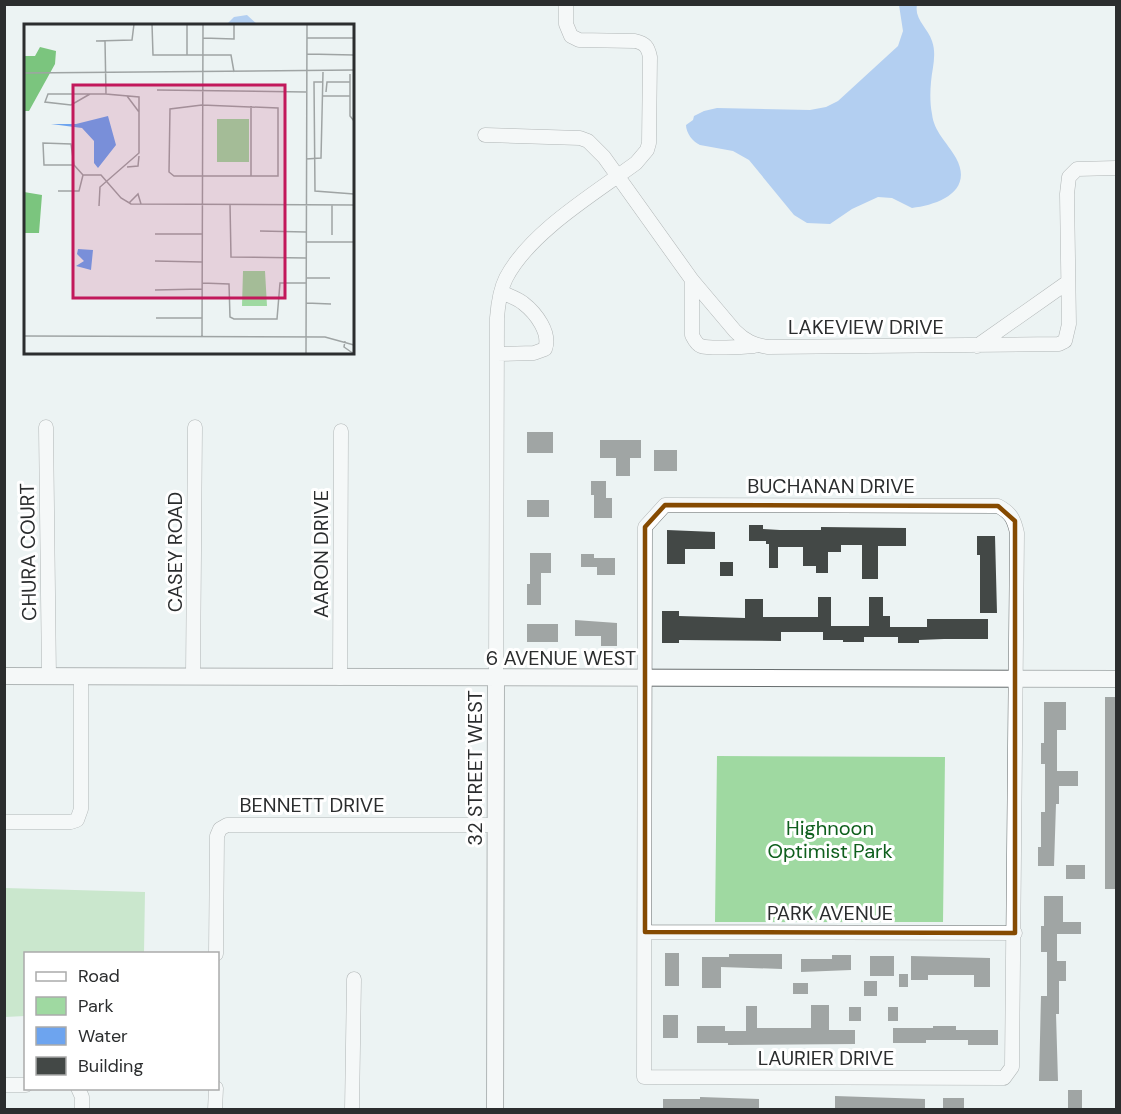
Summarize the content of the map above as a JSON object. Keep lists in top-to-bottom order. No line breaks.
{"streets":{"street":["LAKEVIEW DRIVE","BUCHANAN DRIVE","CHURA COURT","CASEY ROAD","AARON DRIVE","6 AVENUE WEST","32 STREET WEST","BENNETT DRIVE","PARK AVENUE","LAURIER DRIVE"]},"crossings":[["BUCHANAN DRIVE","6 AVENUE WEST"],["BUCHANAN DRIVE","LAURIER DRIVE"],["CHURA COURT","6 AVENUE WEST"],["CASEY ROAD","6 AVENUE WEST"],["AARON DRIVE","6 AVENUE WEST"],["6 AVENUE WEST","32 STREET WEST"],["6 AVENUE WEST","LAURIER DRIVE"],["32 STREET WEST","BENNETT DRIVE"],["PARK AVENUE","LAURIER DRIVE"]],"parks":["Highnoon Optimist Park"],"legend":["Road","Park","Water","Building"]}
